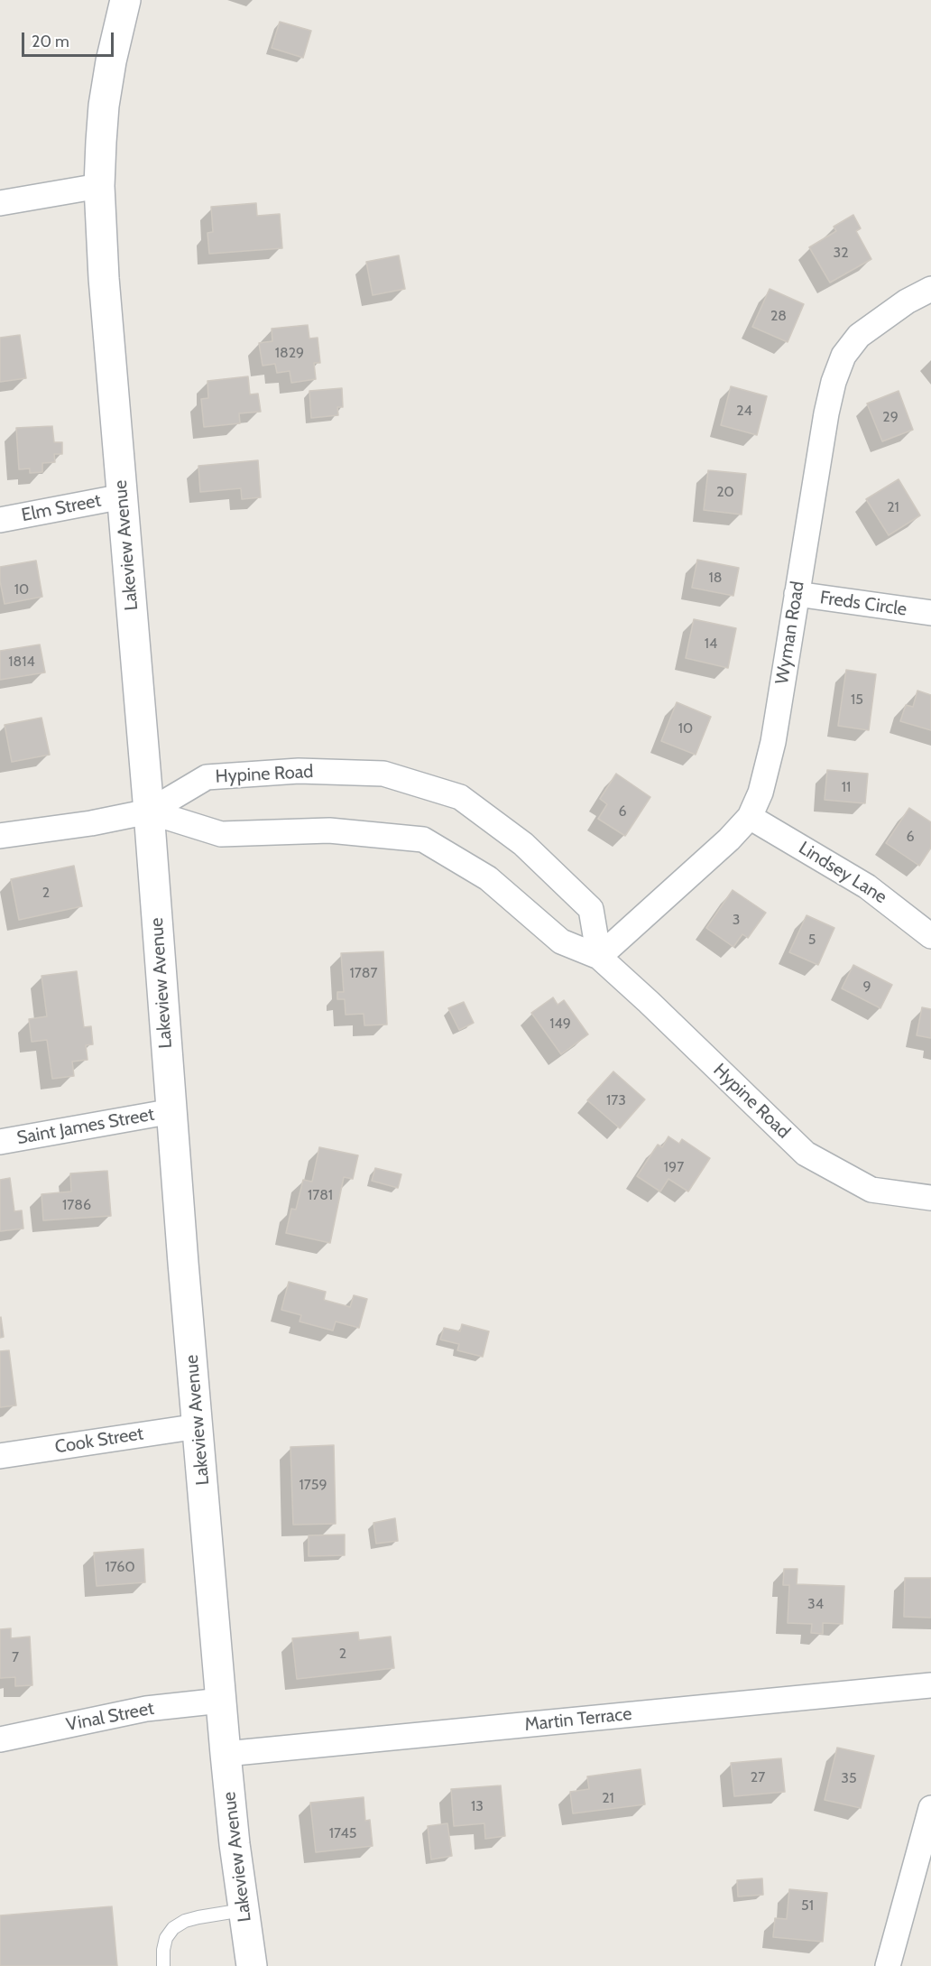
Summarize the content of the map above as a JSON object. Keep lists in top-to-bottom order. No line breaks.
{"streets":{"main road":["Lakeview Avenue"],"street":["Elm Street","Freds Circle","Wyman Road","Hypine Road","Lindsey Lane","Saint James Street","Cook Street","Vinal Street","Martin Terrace"]},"crossings":[["Elm Street","Lakeview Avenue"],["Lakeview Avenue","Hypine Road"],["Lakeview Avenue","Saint James Street"],["Lakeview Avenue","Cook Street"],["Lakeview Avenue","Vinal Street"],["Lakeview Avenue","Martin Terrace"],["Freds Circle","Wyman Road"],["Wyman Road","Hypine Road"],["Wyman Road","Lindsey Lane"]],"house_numbers":["32","28","1829","24","29","20","21","18","10","14","1814","15","10","11","6","6","2","3","5","1787","9","149","173","197","1781","1786","1759","1760","34","2","7","27","35","21","13","1745","51"],"scale_bar":"20 m"}
